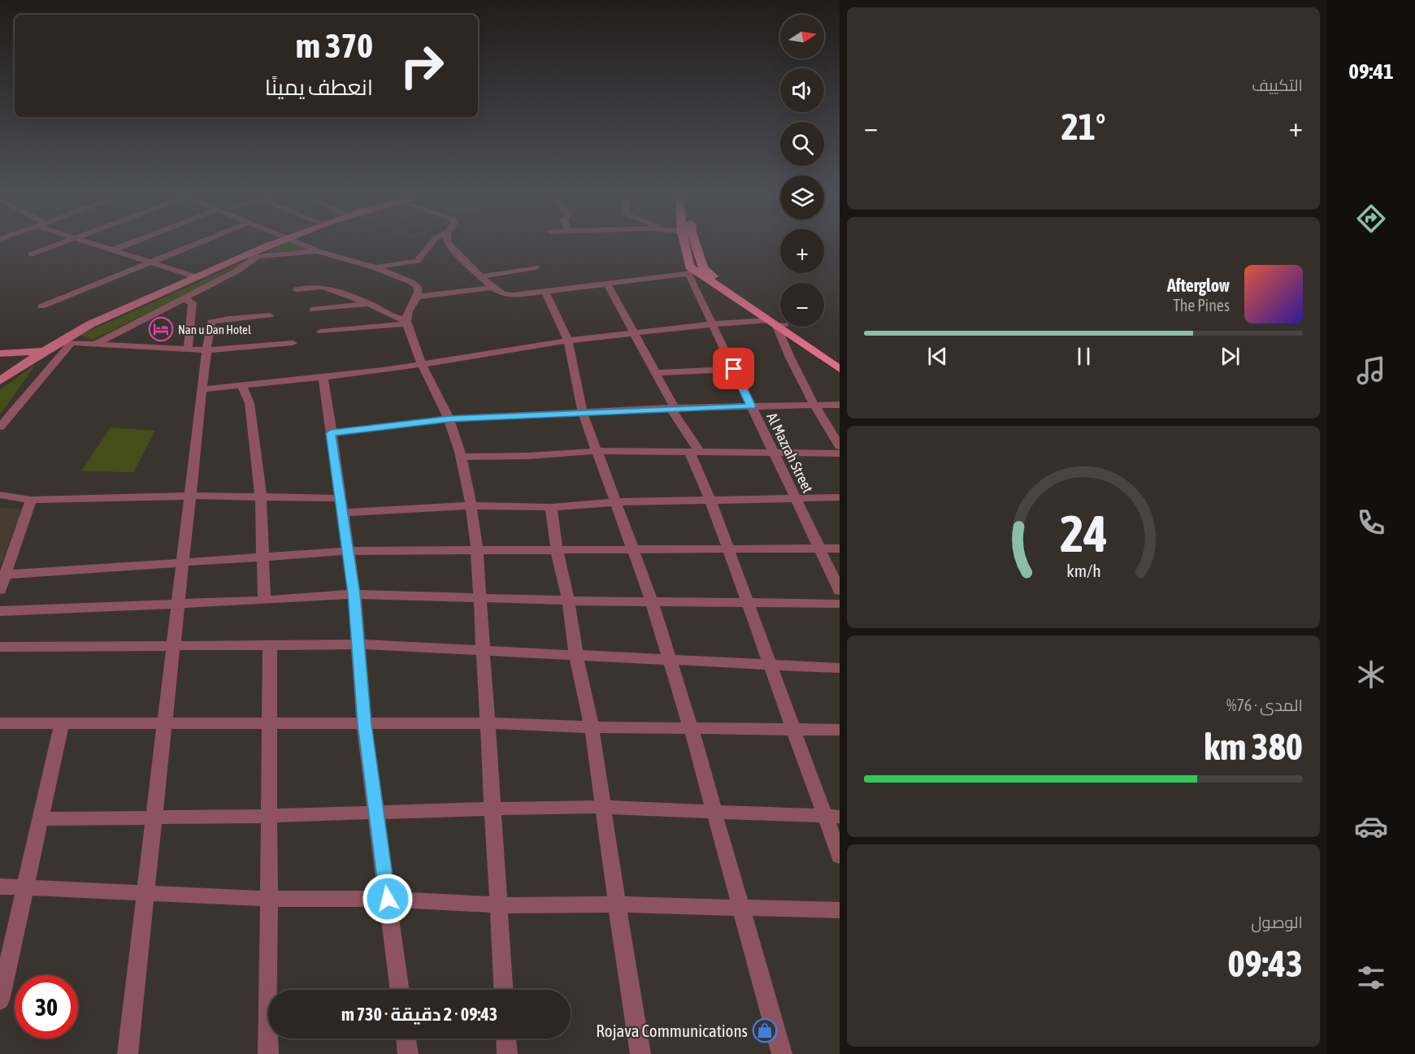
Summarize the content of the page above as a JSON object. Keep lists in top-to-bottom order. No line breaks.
{"streets":{"street":["Al Mazrah Street"]},"places":{"hotel":["Nan u Dan Hotel"],"shop":["Rojava Communications"]},"north":"right","page":{"tabs":"09:41","tile":["التكييف",["المدى · 76%","380 km"],["الوصول","09:43"]],"map_buttons":["+","−"],"turn":["370 m","انعطف يمينًا"],"heat":["−","21°","+"],"song":["Afterglow","The Pines"],"limit":"30","trip":"09:43 · 2 دقيقة · 730 m","gauge":["24","km/h"]}}
